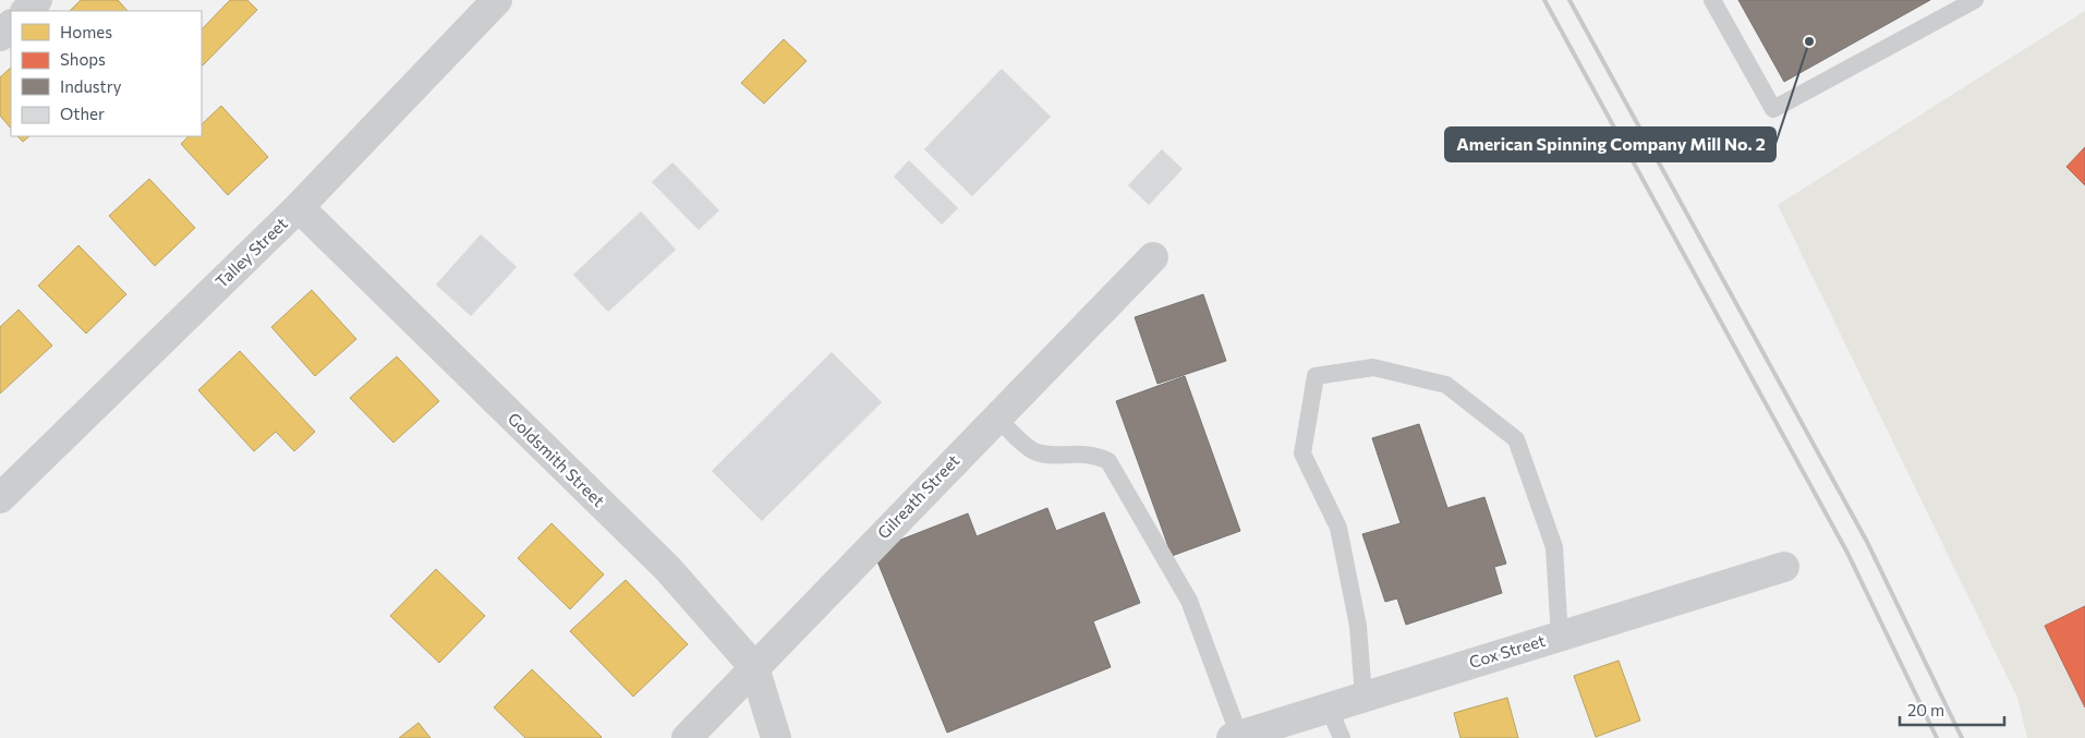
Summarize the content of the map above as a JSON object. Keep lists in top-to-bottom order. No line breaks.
{"streets":{"street":["Talley Street","Goldsmith Street","Gilreath Street","Cox Street"]},"crossings":[["Talley Street","Goldsmith Street"],["Goldsmith Street","Gilreath Street"]],"places":["American Spinning Company Mill No. 2"],"legend":["Homes","Shops","Industry","Other"],"scale_bar":"20 m"}
